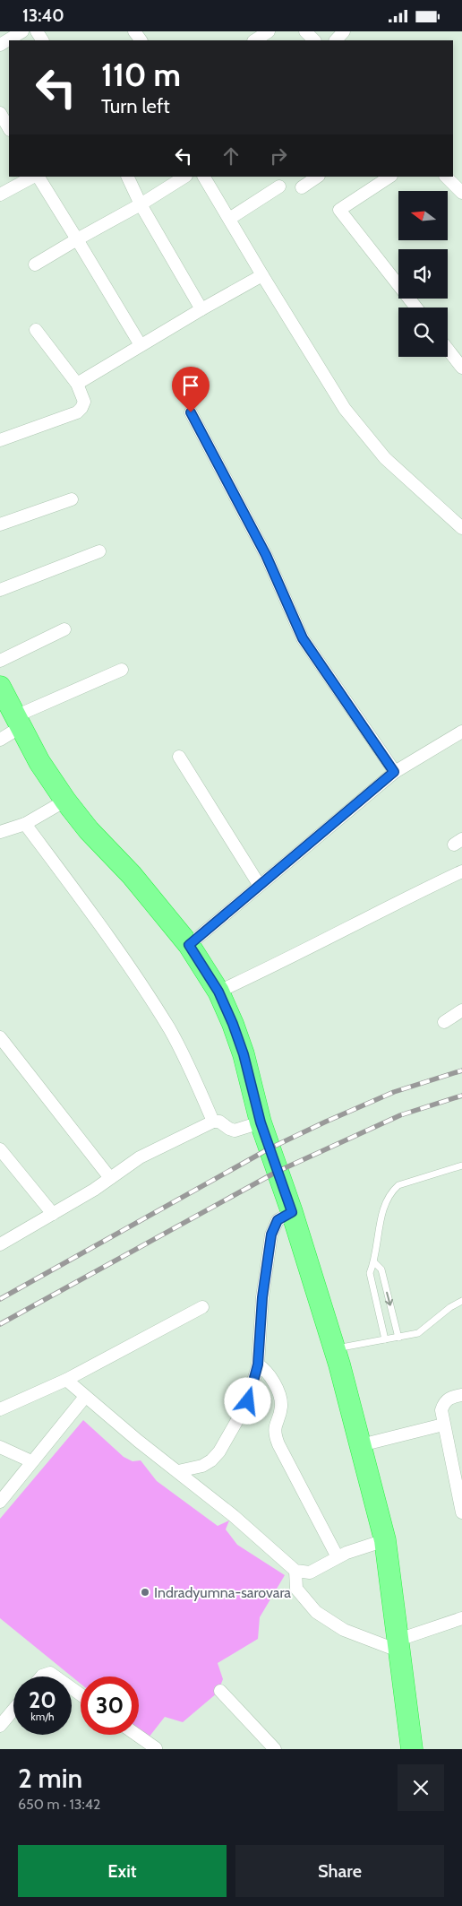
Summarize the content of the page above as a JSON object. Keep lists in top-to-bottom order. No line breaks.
{"places":["Indradyumna-sarovara"],"north":"left","page":{"status":"13:40","turn":["110 m","Turn left"],"speed":"20 km/h","limit":"30","heading":["2 min","650 m · 13:42"],"buttons":["Exit","Share"]}}
